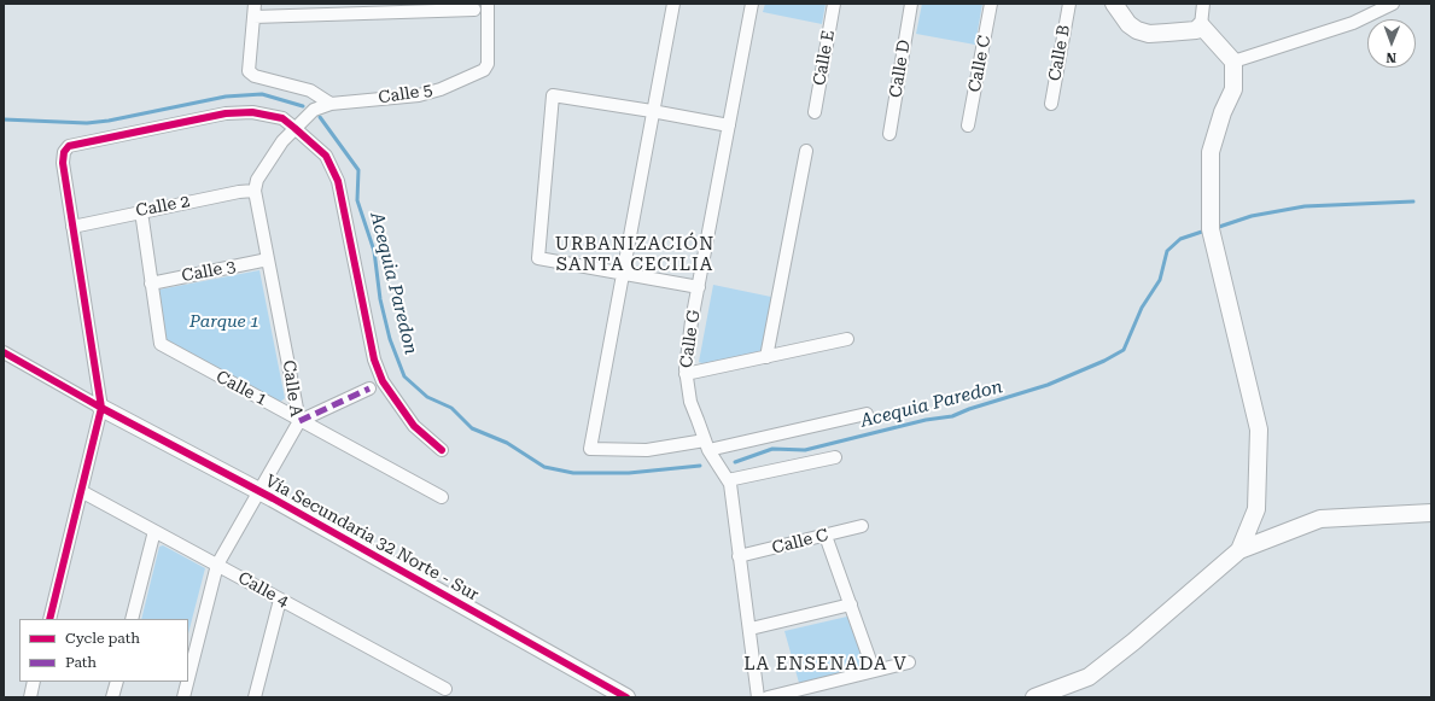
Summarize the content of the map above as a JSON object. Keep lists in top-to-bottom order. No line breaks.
{"streets":{"street":["Calle B","Calle E","Calle C","Calle D","Calle 5","Calle 2","Calle 3","Calle G","Calle 1","Calle A","Vía Secundaria 32 Norte - Sur","Calle 4"]},"crossings":[["Calle C","Calle G"],["Calle 2","Calle 1"],["Calle 2","Calle A"],["Calle 3","Calle 1"],["Calle 3","Calle A"],["Calle 1","Calle A"],["Calle A","Vía Secundaria 32 Norte - Sur"],["Calle A","Calle 4"]],"districts":["URBANIZACIÓN SANTA CECILIA","LA ENSENADA V"],"water":["Acequia Paredon"],"parks":["Parque 1"],"legend":["Cycle path","Path"],"north":"bottom"}
